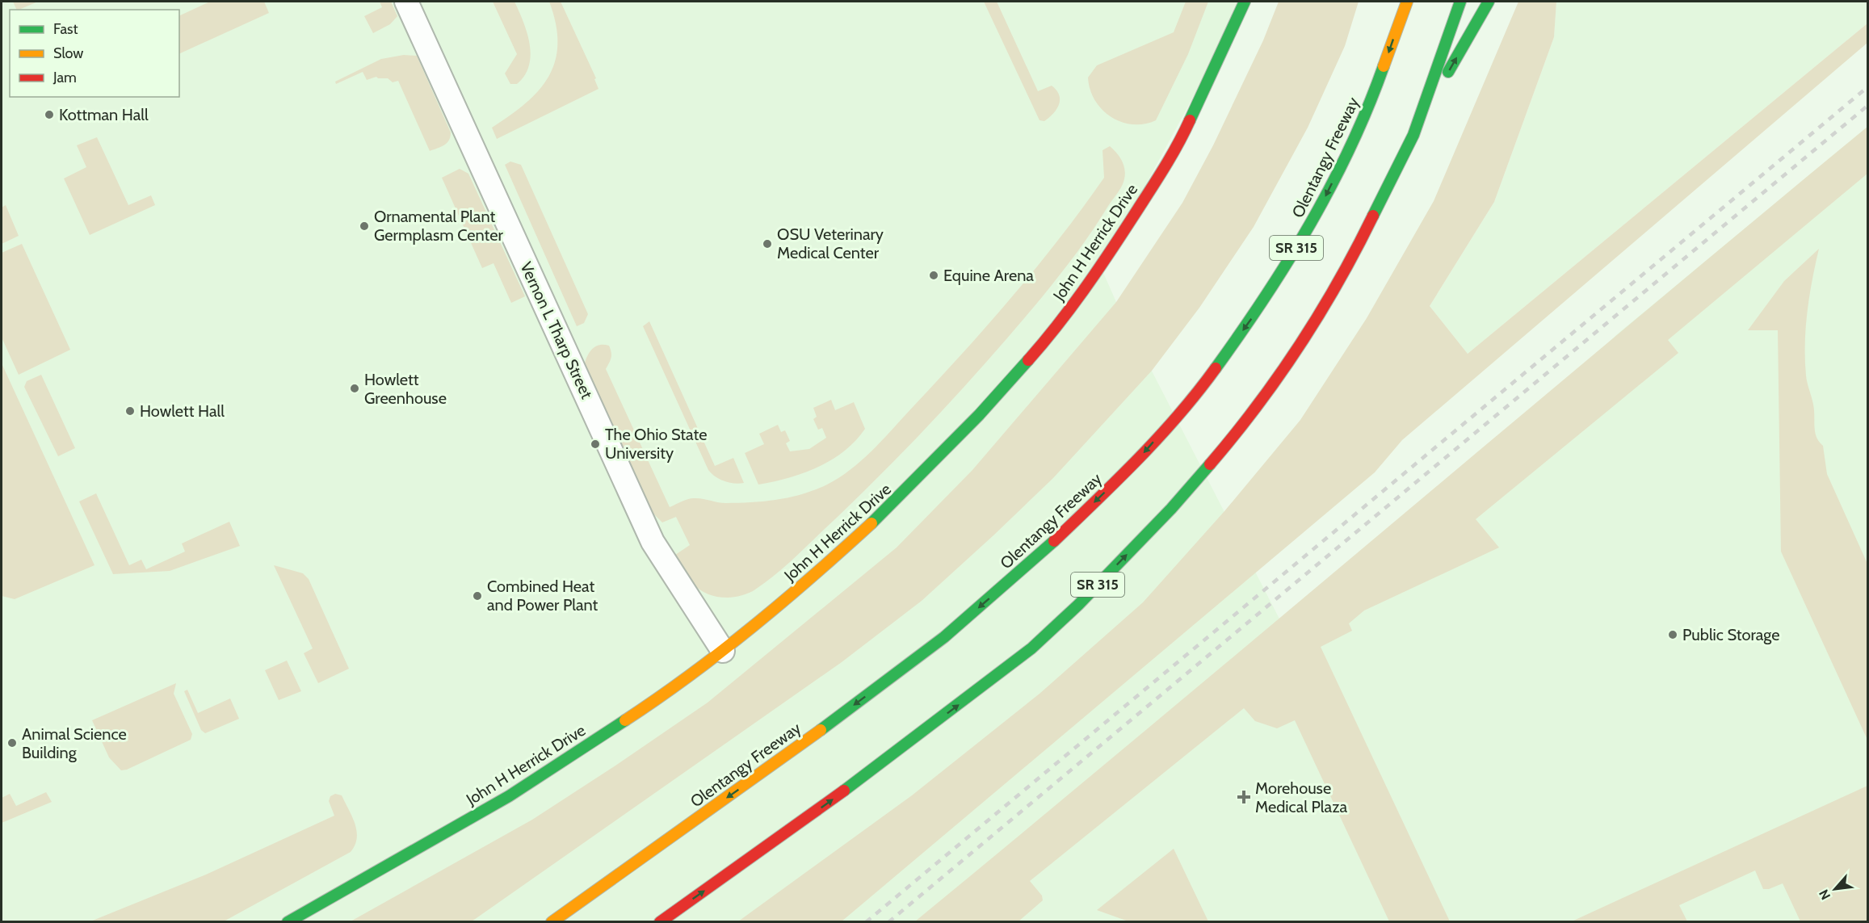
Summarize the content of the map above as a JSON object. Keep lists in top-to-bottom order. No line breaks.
{"streets":{"main road":["Olentangy Freeway","John H Herrick Drive","SR 315"],"street":["Vernon L Tharp Street"]},"crossings":[["John H Herrick Drive","Vernon L Tharp Street"]],"places":{"other":["Kottman Hall","Ornamental Plant Germplasm Center","OSU Veterinary Medical Center","Equine Arena","Howlett Greenhouse","Howlett Hall","The Ohio State University","Combined Heat and Power Plant","Public Storage","Animal Science Building"],"health":["Morehouse Medical Plaza"]},"legend":["Fast","Slow","Jam"],"north":"bottom left"}
